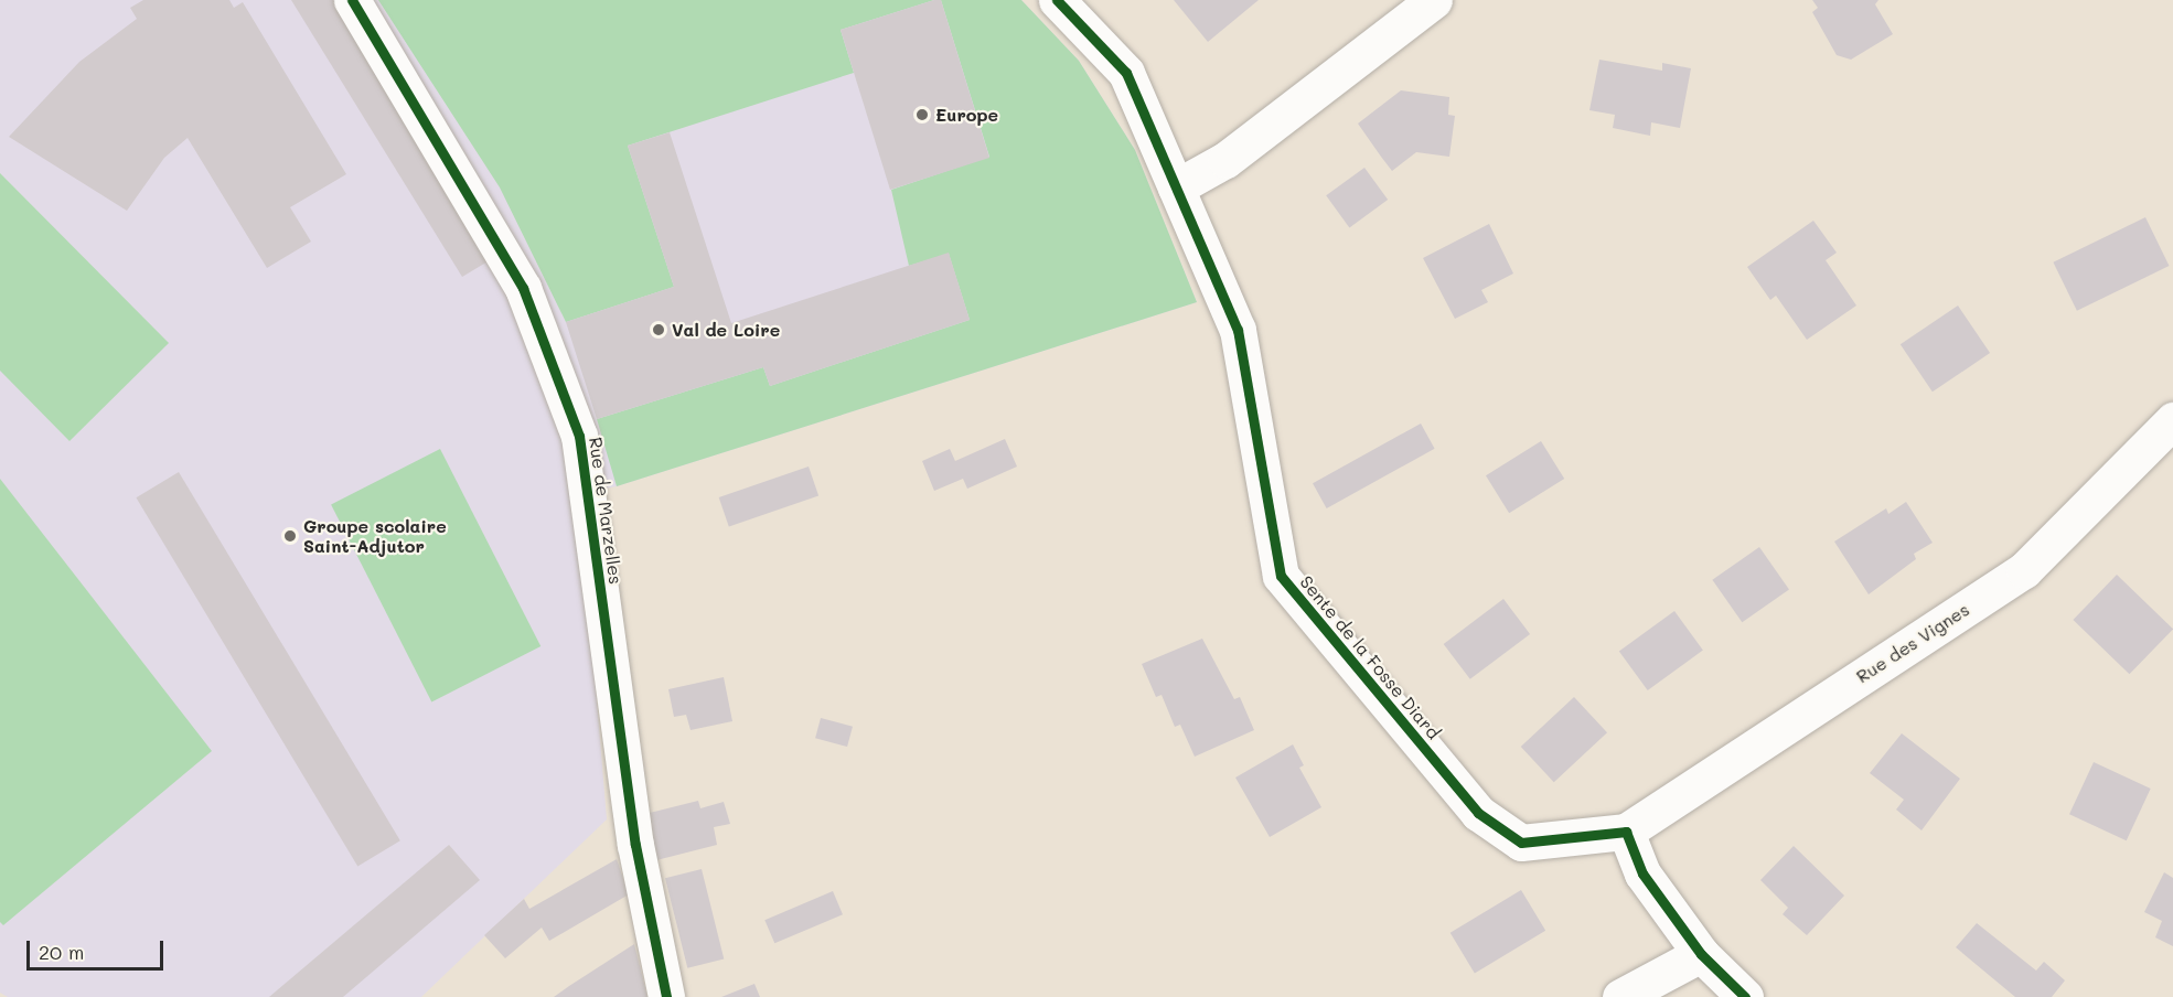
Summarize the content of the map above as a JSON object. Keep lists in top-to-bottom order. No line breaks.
{"streets":{"street":["Rue de Marzelles","Rue des Vignes","Sente de la Fosse Diard"]},"crossings":[["Rue des Vignes","Sente de la Fosse Diard"]],"places":["Europe","Val de Loire","Groupe scolaire Saint-Adjutor"],"scale_bar":"20 m"}
